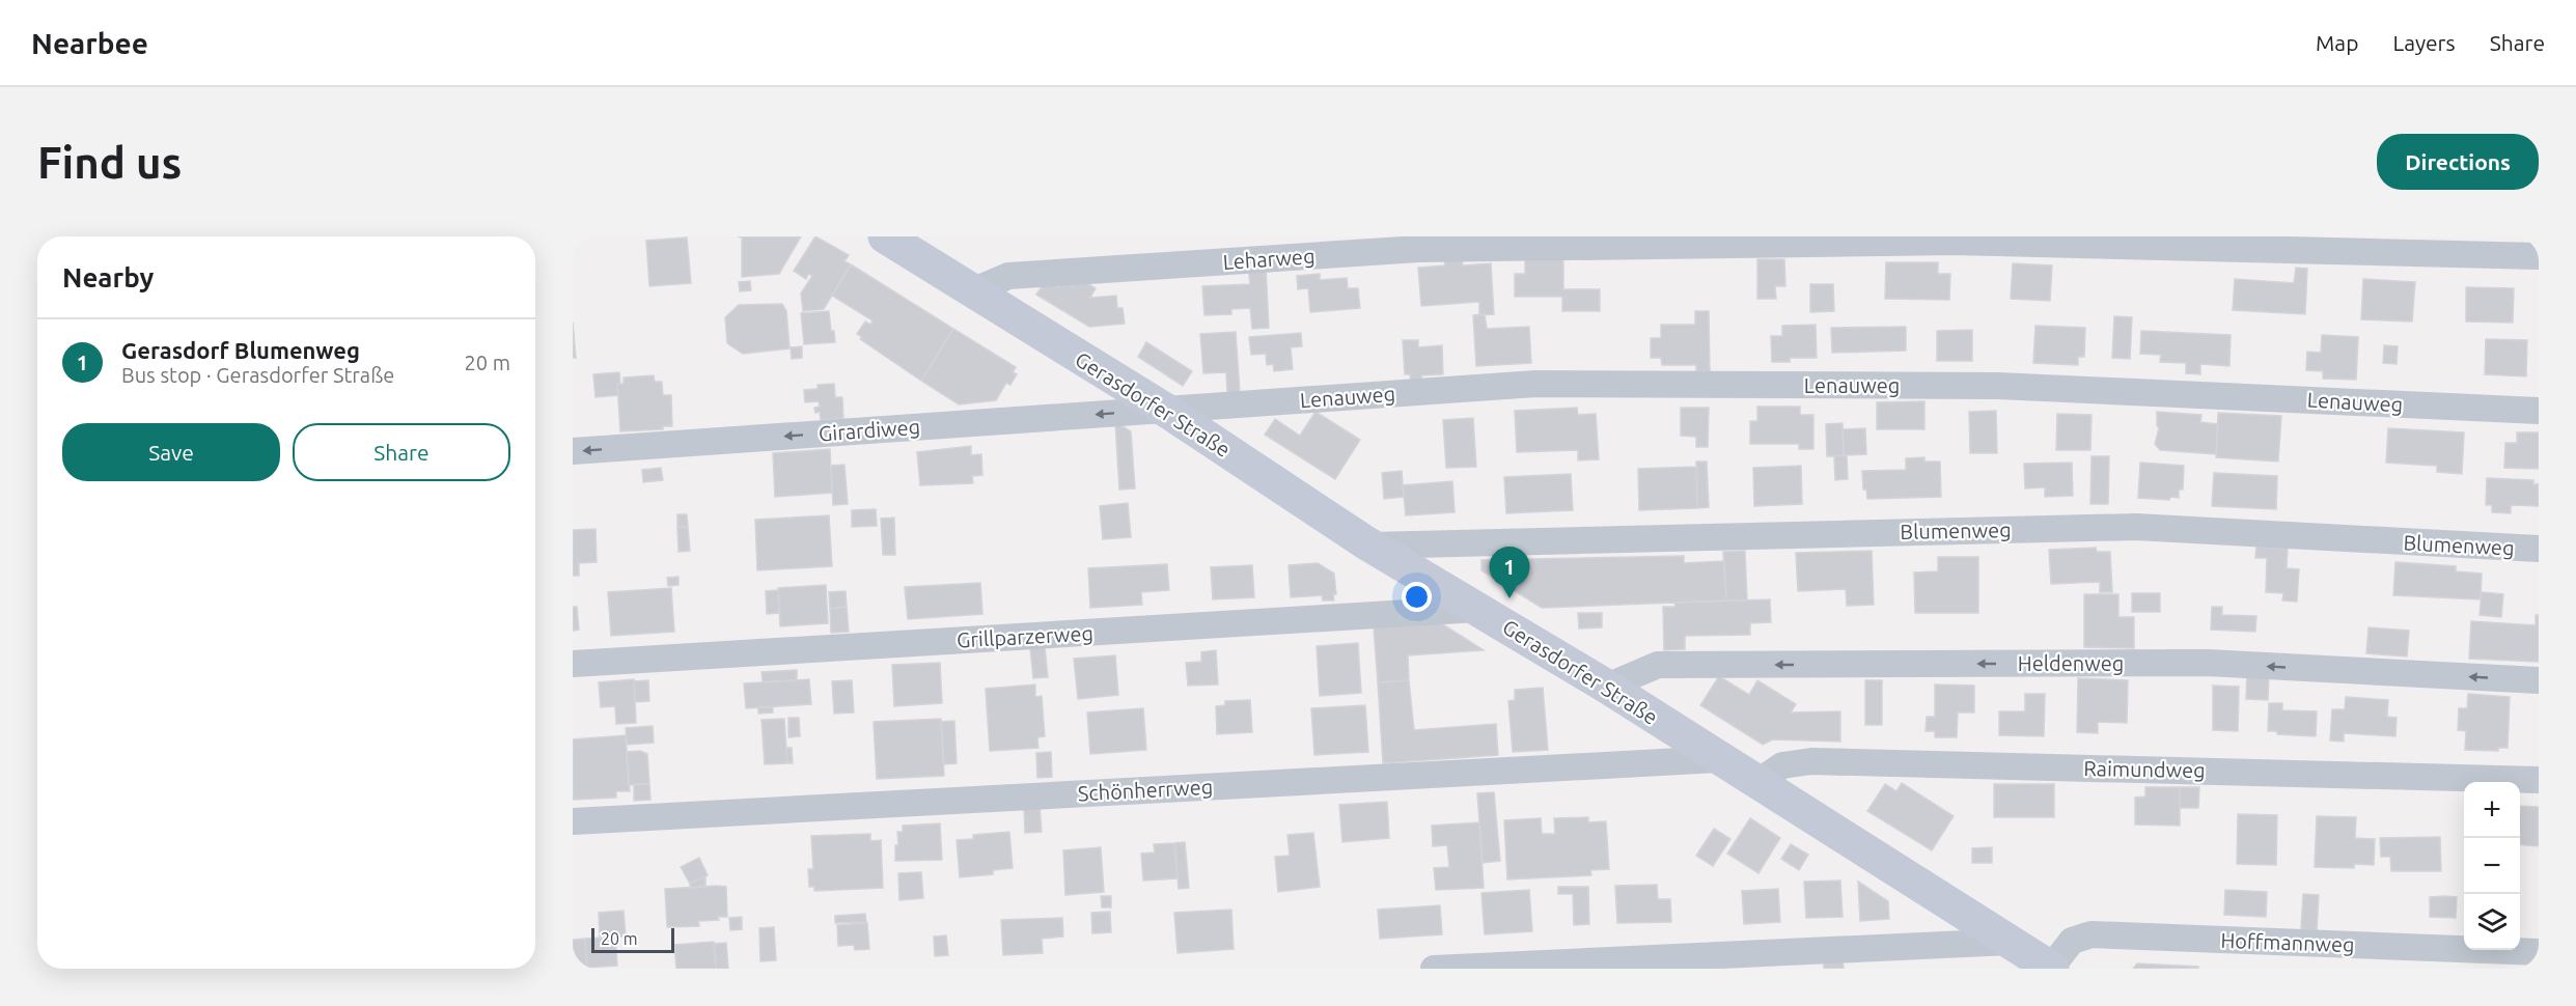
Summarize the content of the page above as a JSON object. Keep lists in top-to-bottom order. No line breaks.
{"streets":{"main road":["Gerasdorfer Straße"],"street":["Leharweg","Lenauweg","Girardiweg","Blumenweg","Grillparzerweg","Heldenweg","Raimundweg","Schönherrweg","Hoffmannweg"]},"crossings":[["Leharweg","Gerasdorfer Straße"],["Lenauweg","Gerasdorfer Straße"],["Lenauweg","Girardiweg"],["Gerasdorfer Straße","Girardiweg"],["Gerasdorfer Straße","Blumenweg"],["Gerasdorfer Straße","Grillparzerweg"],["Gerasdorfer Straße","Heldenweg"],["Gerasdorfer Straße","Raimundweg"],["Gerasdorfer Straße","Schönherrweg"],["Gerasdorfer Straße","Hoffmannweg"]],"one_way":["Girardiweg","Heldenweg"],"scale_bar":"20 m","page":{"header":"Nearbee","nav":["Map","Layers","Share"],"buttons":["Directions",["Save","Share"]],"title":"Find us","heading":"Nearby","list":[{"mark":"1","name":"Gerasdorf Blumenweg","note":"Bus stop · Gerasdorfer Straße","value":"20 m"}],"pins":"1","map_buttons":["+","−"],"scale":"20 m"}}
